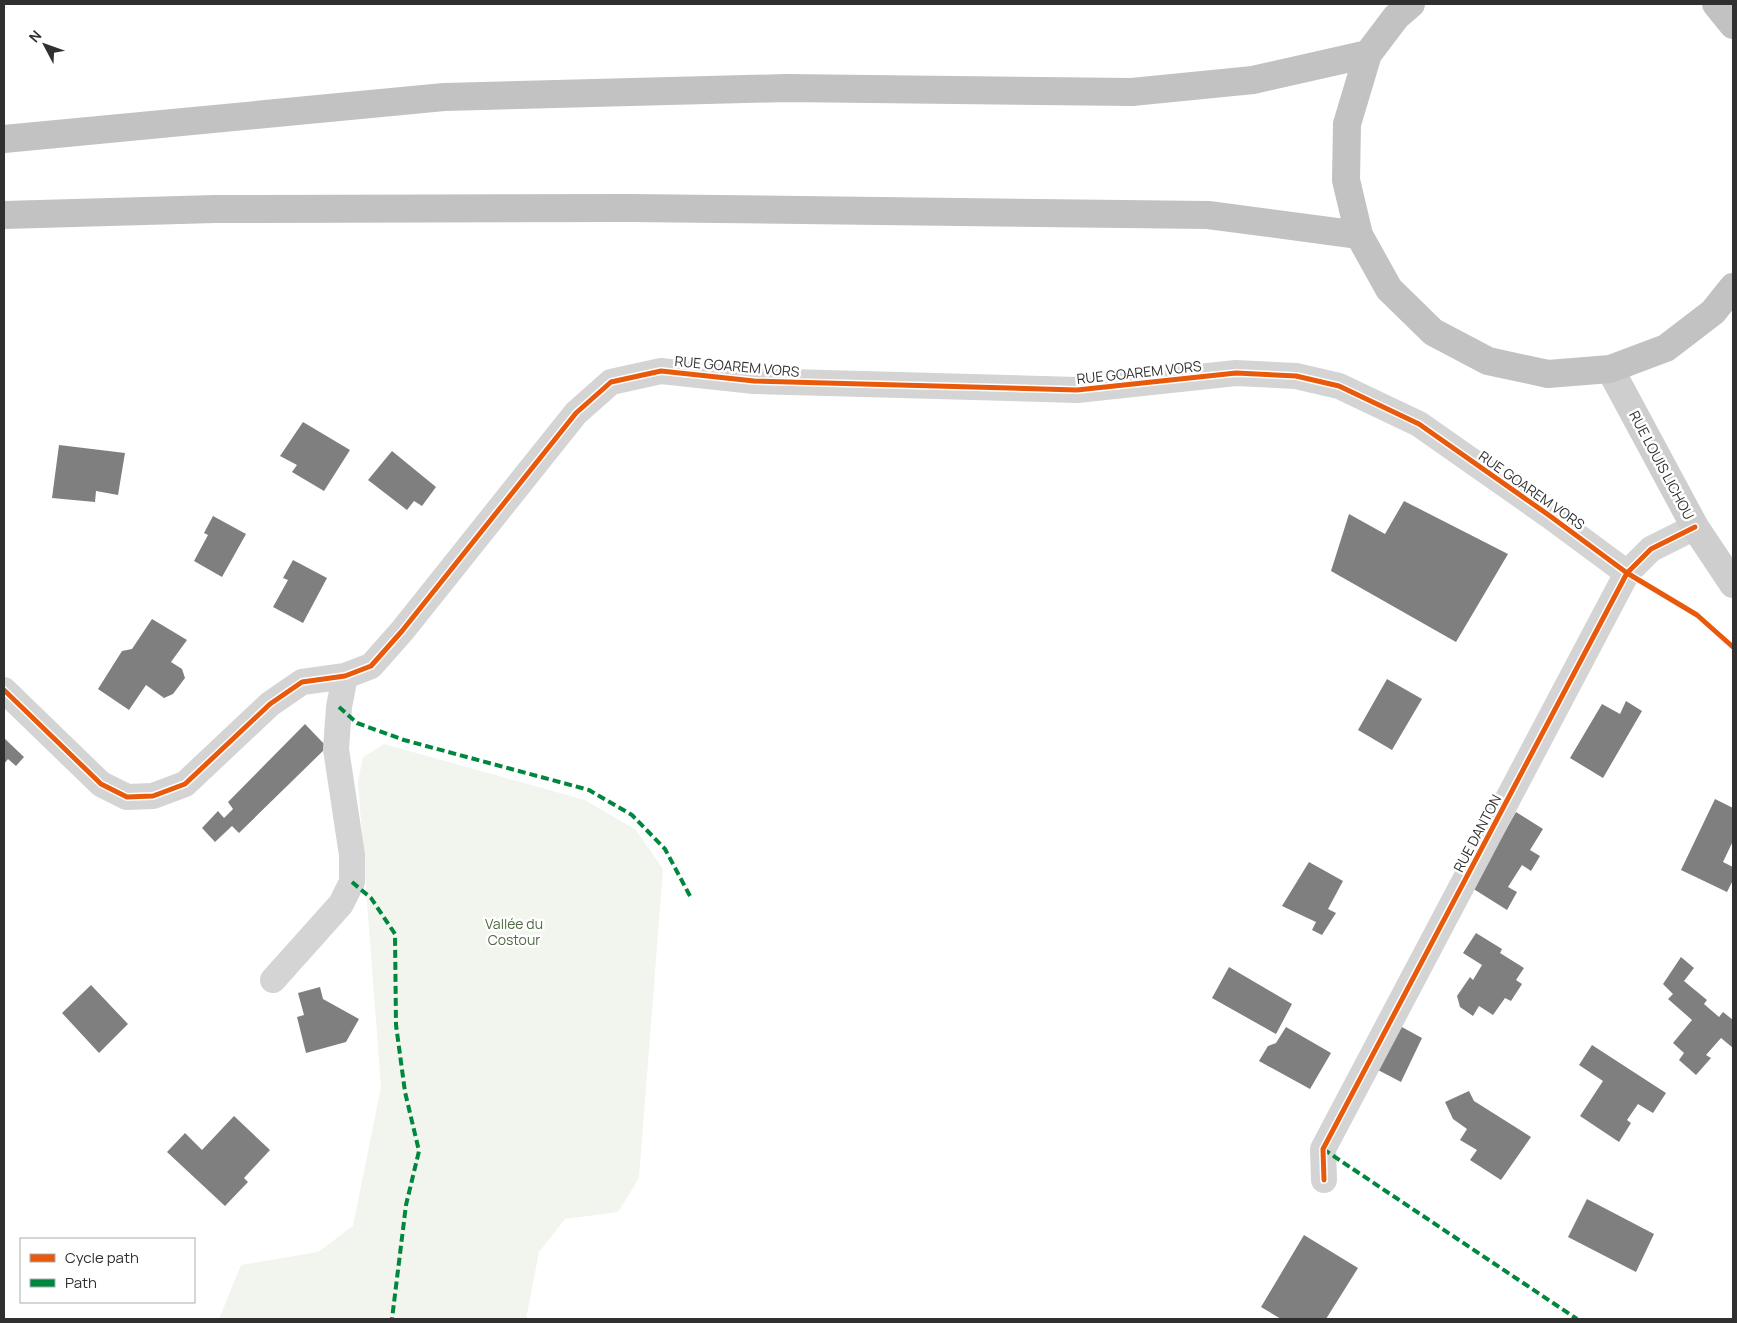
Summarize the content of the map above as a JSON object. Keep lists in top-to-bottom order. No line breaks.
{"streets":{"main road":["RUE LOUIS LICHOU"],"street":["RUE GOAREM VORS","RUE DANTON"]},"crossings":[["RUE GOAREM VORS","RUE DANTON"],["RUE LOUIS LICHOU","RUE DANTON"]],"parks":["Vallée du Costour"],"legend":["Cycle path","Path"],"north":"top left"}
